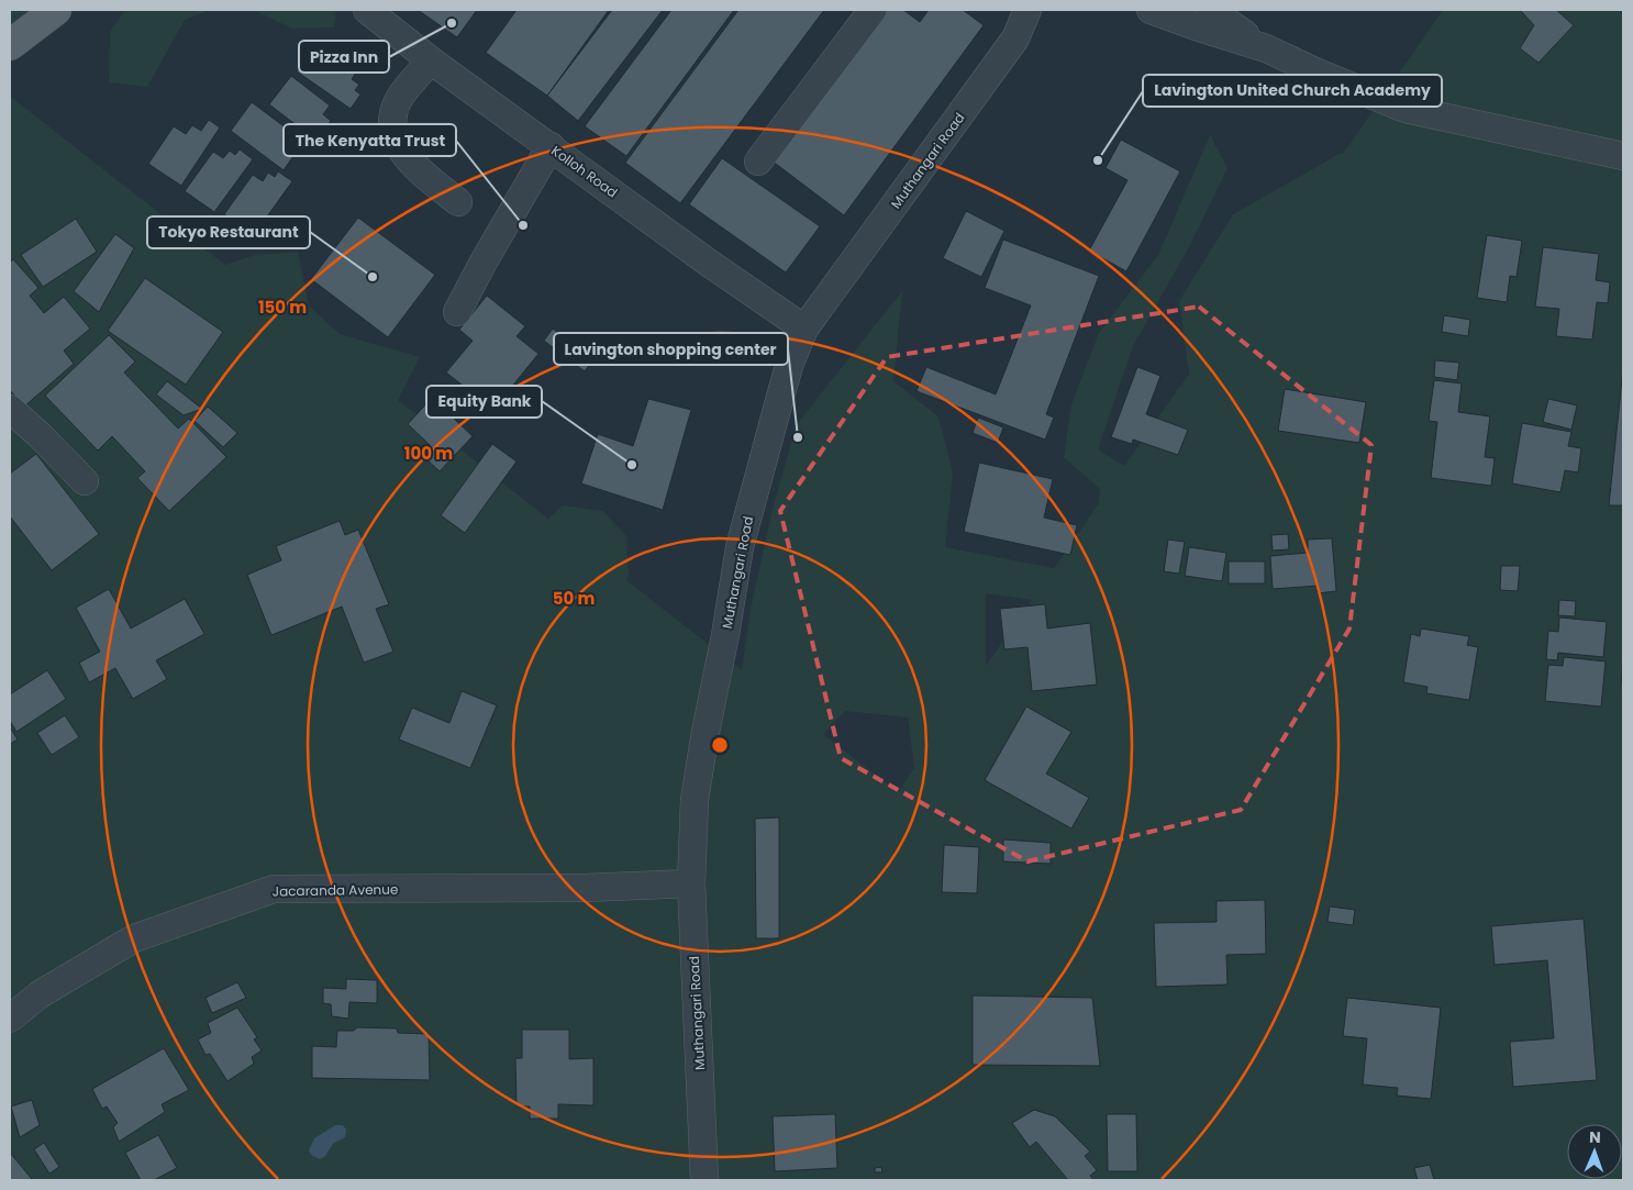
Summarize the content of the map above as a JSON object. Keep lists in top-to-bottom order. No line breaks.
{"streets":{"street":["Muthangari Road","Kolloh Road","Jacaranda Avenue"]},"crossings":[["Muthangari Road","Kolloh Road"],["Muthangari Road","Jacaranda Avenue"]],"places":["Pizza Inn","Lavington United Church Academy","The Kenyatta Trust","Tokyo Restaurant","Lavington shopping center","Equity Bank"],"north":"top","rings":["150 m","100 m","50 m"]}
